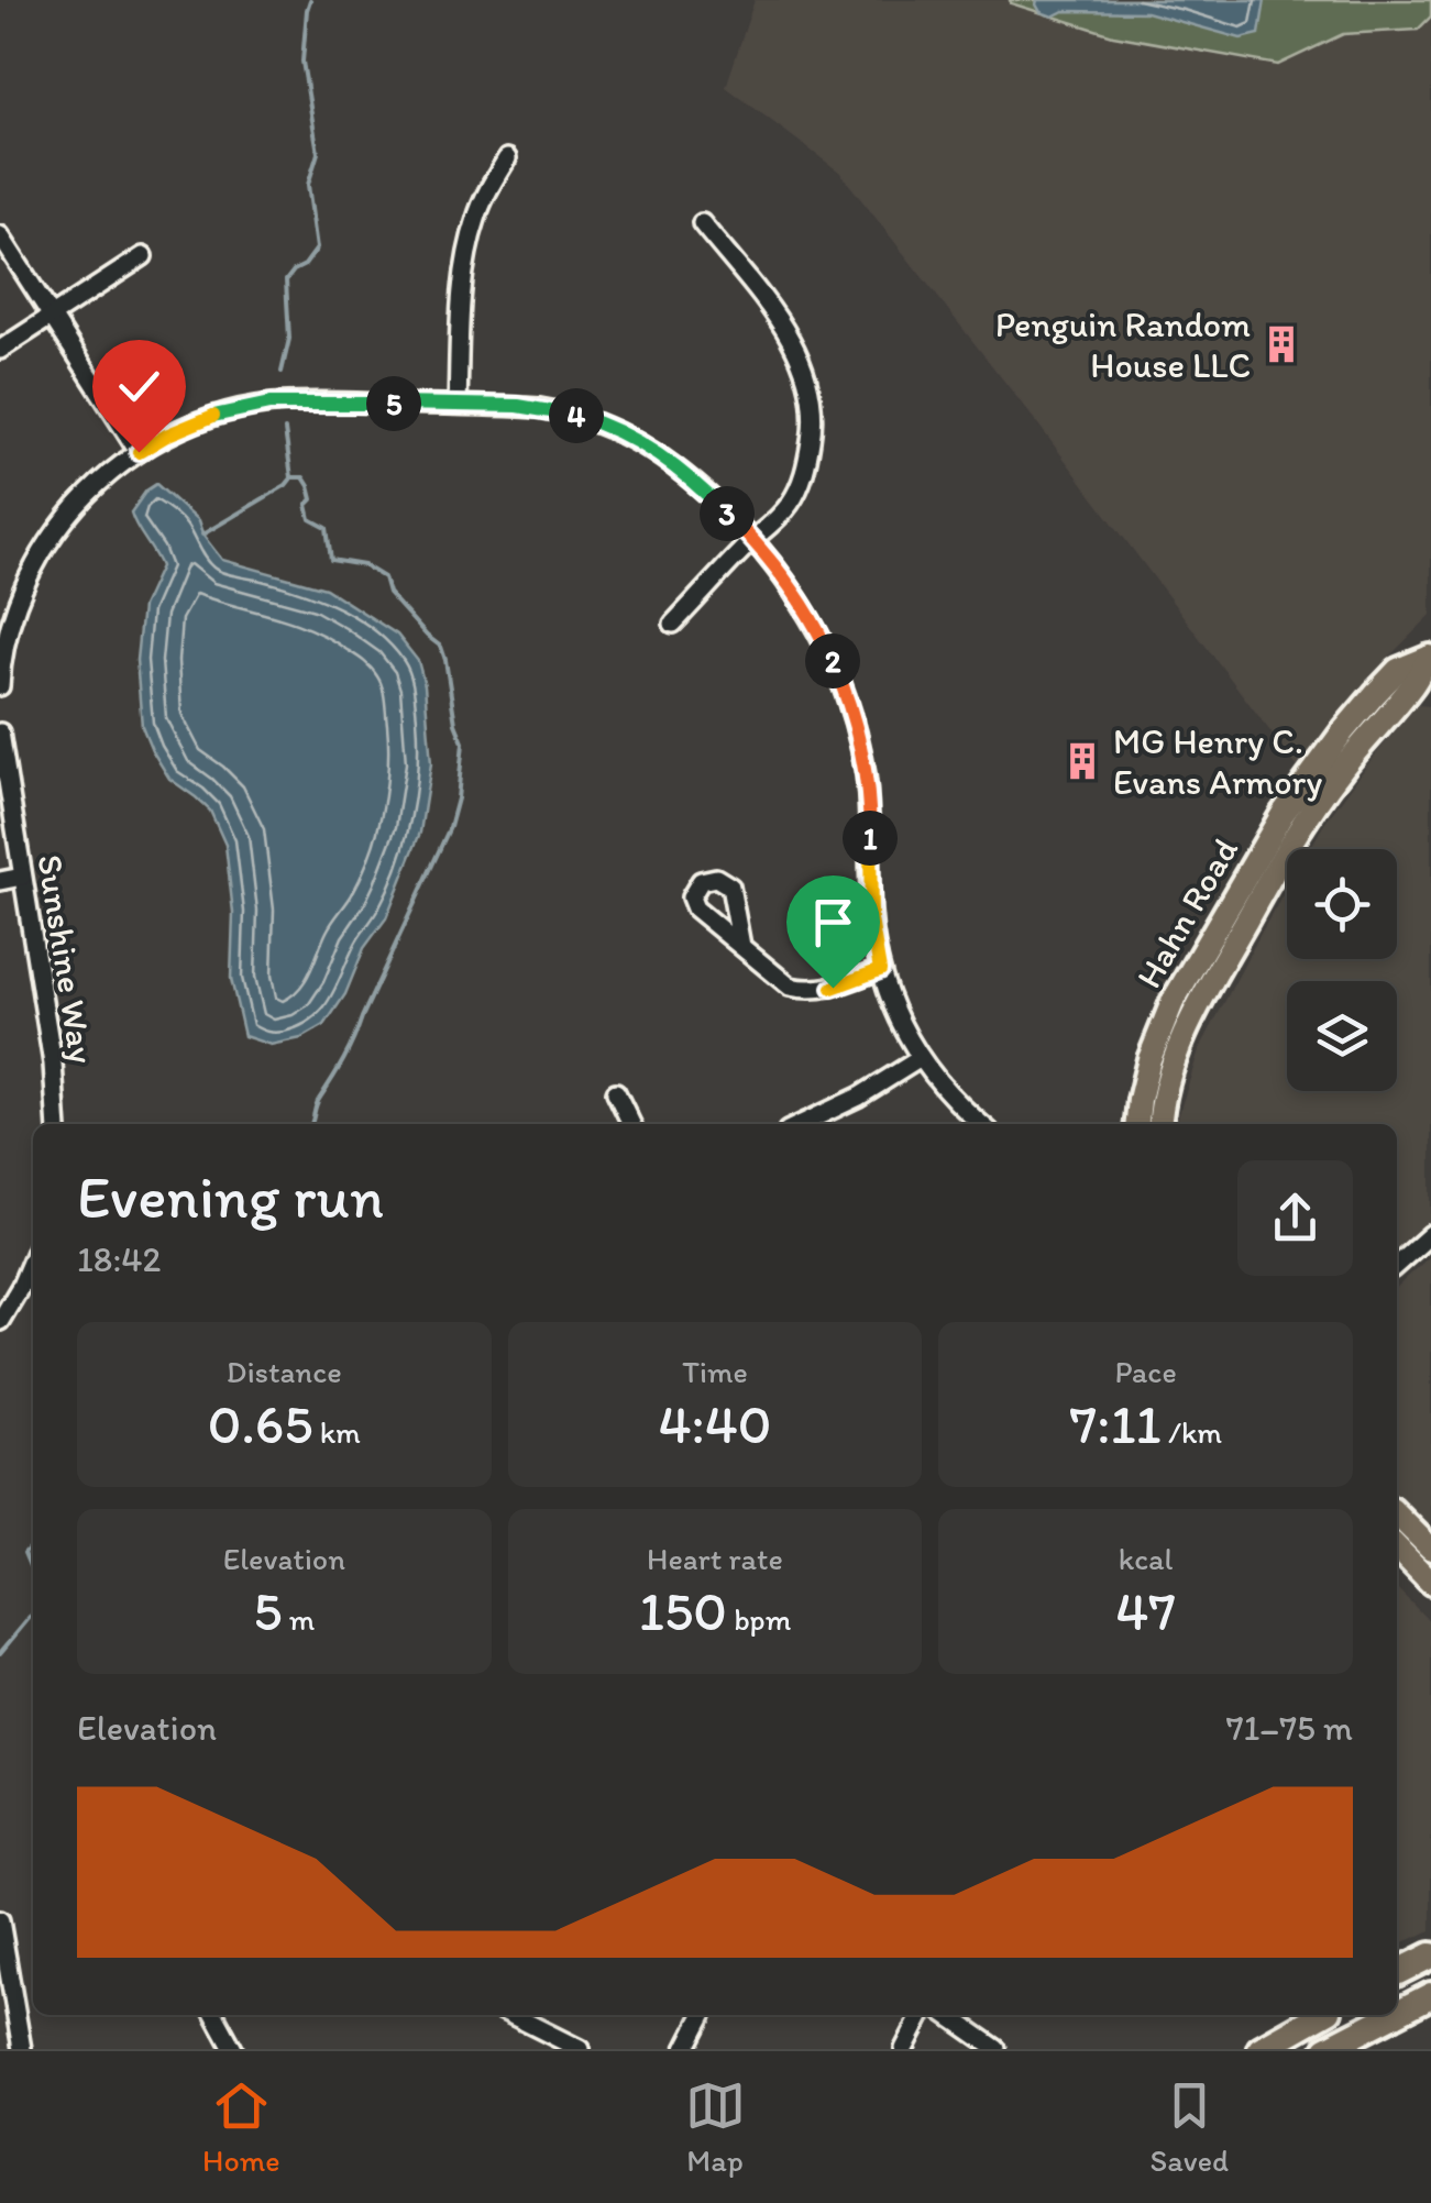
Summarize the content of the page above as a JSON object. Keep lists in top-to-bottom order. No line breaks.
{"streets":{"main road":["Hahn Road"],"street":["Sunshine Way"]},"places":{"building":["Penguin Random House LLC","MG Henry C. Evans Armory"]},"page":{"pins":["5","4","3","2","1"],"heading":["Evening run","18:42"],"stats":[["Distance","0.65 km"],["Time","4:40"],["Pace","7:11 /km"],["Elevation","5 m"],["Heart rate","150 bpm"],["kcal","47"]],"chart":["Elevation","71–75 m"],"tabs":["Home","Map","Saved"]}}
